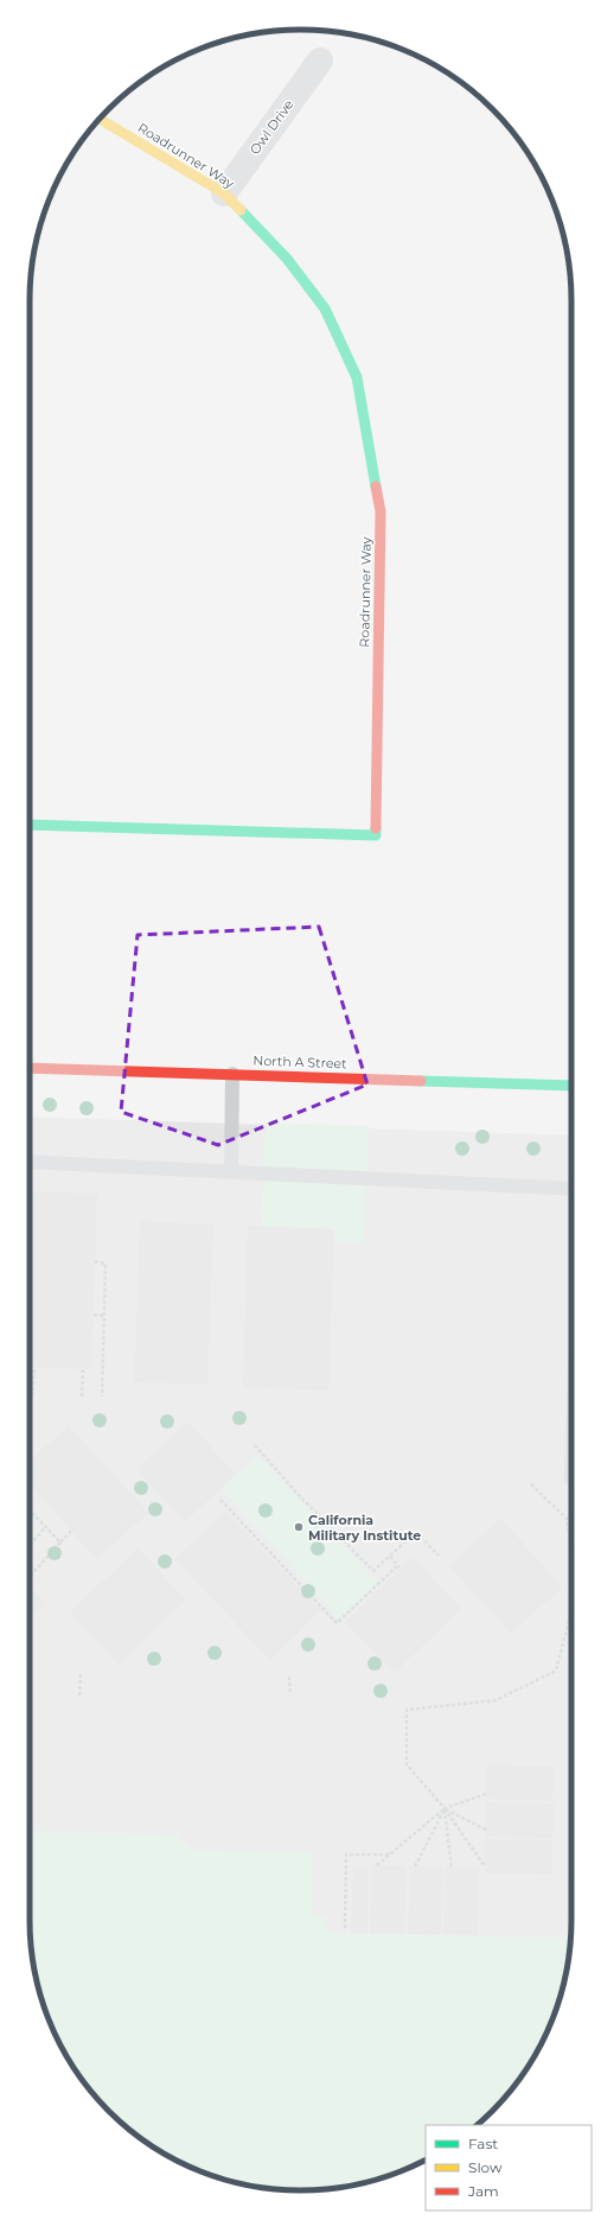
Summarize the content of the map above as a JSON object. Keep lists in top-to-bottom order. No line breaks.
{"streets":{"street":["Owl Drive","Roadrunner Way","North A Street"]},"crossings":[["Owl Drive","Roadrunner Way"]],"places":["California Military Institute"],"legend":["Fast","Slow","Jam"]}
